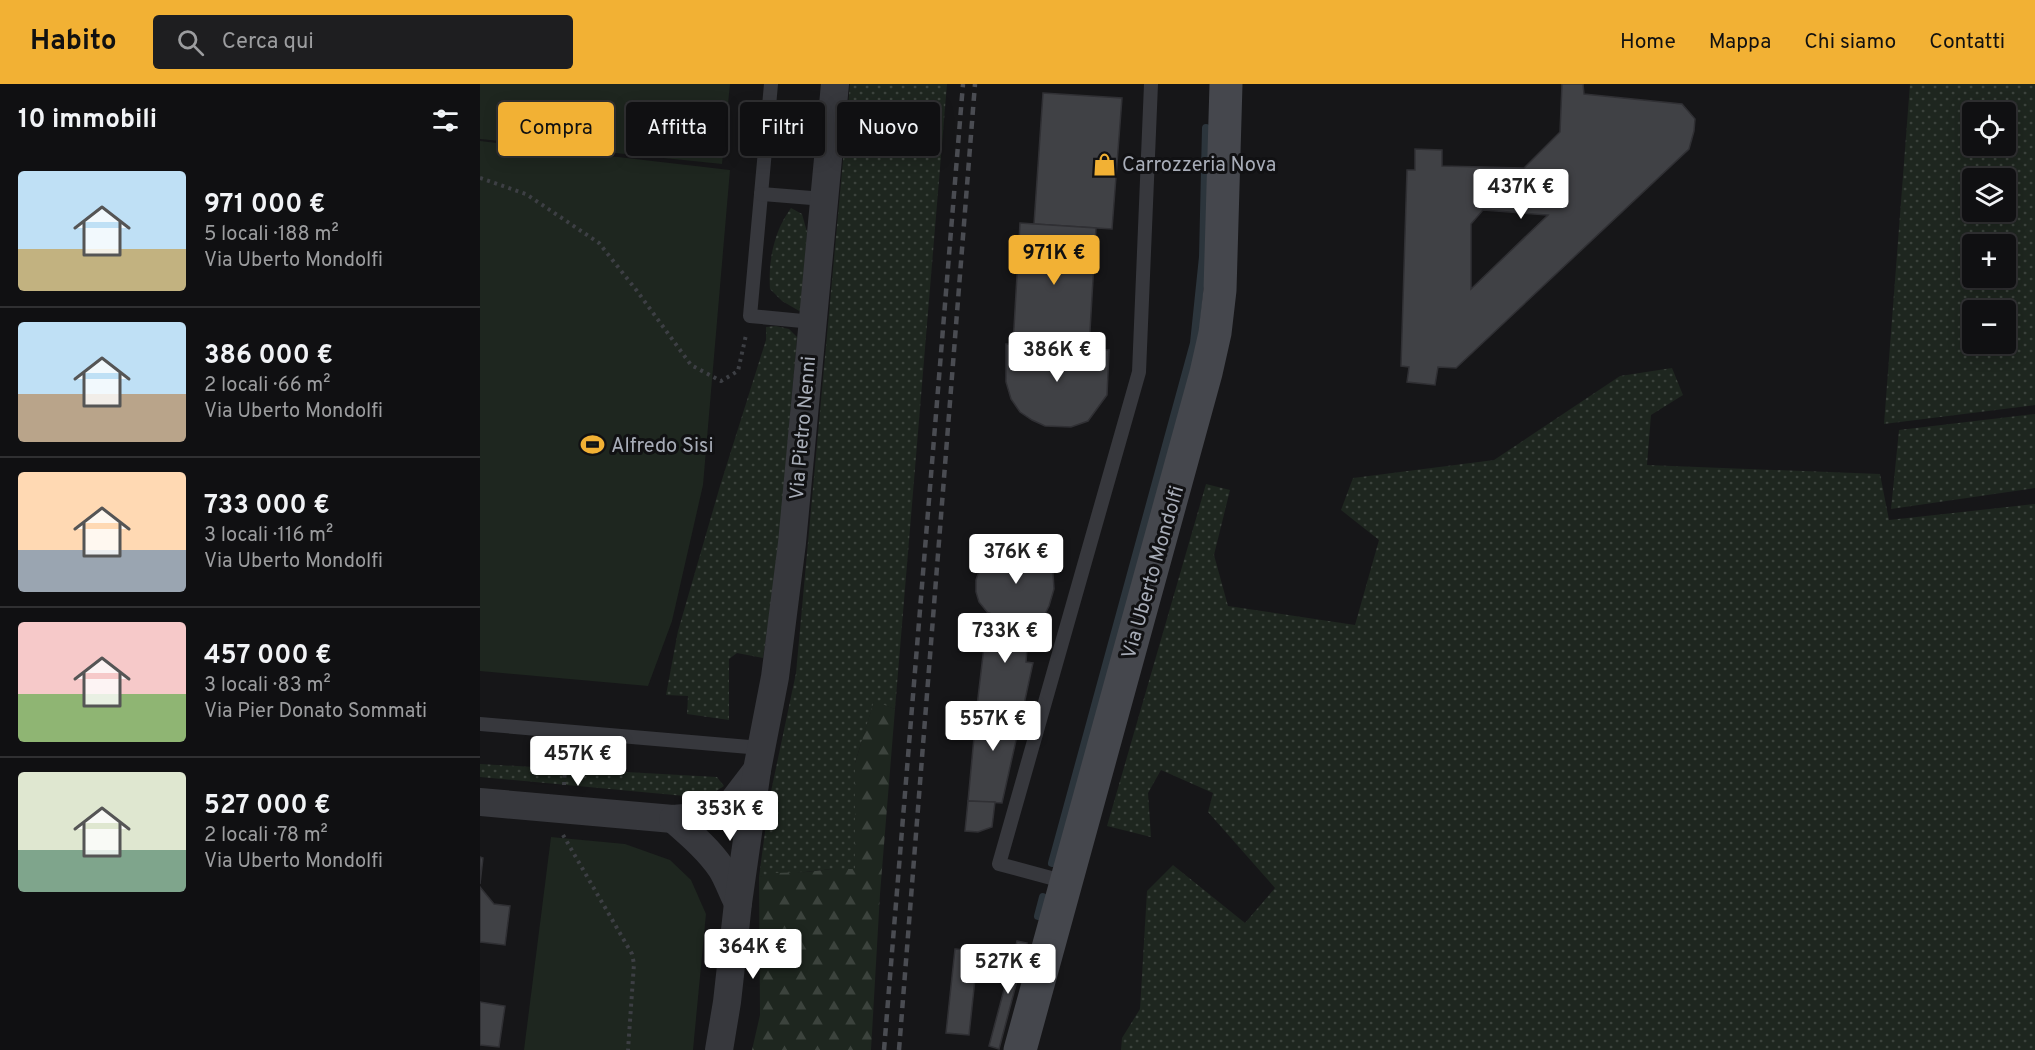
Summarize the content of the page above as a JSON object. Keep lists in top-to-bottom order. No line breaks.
{"streets":{"main road":["Via Uberto Mondolfi"],"street":["Via Pietro Nenni"]},"places":{"shop":["Carrozzeria Nova"],"sports":["Alfredo Sisi"]},"page":{"header":"Habito","search":"Cerca qui","nav":["Home","Mappa","Chi siamo","Contatti"],"heading":"10 immobili","map_buttons":["+","−"],"chip":["Compra","Affitta","Filtri","Nuovo"],"list":[{"name":"971 000 €","note":"5 locali · 188 m² · Via Uberto Mondolfi"},{"name":"386 000 €","note":"2 locali · 66 m² · Via Uberto Mondolfi"},{"name":"733 000 €","note":"3 locali · 116 m² · Via Uberto Mondolfi"},{"name":"457 000 €","note":"3 locali · 83 m² · Via Pier Donato Sommati"},{"name":"527 000 €","note":"2 locali · 78 m² · Via Uberto Mondolfi"}],"price":["437K €","971K €","386K €","376K €","733K €","557K €","457K €","353K €","364K €","527K €"]}}
